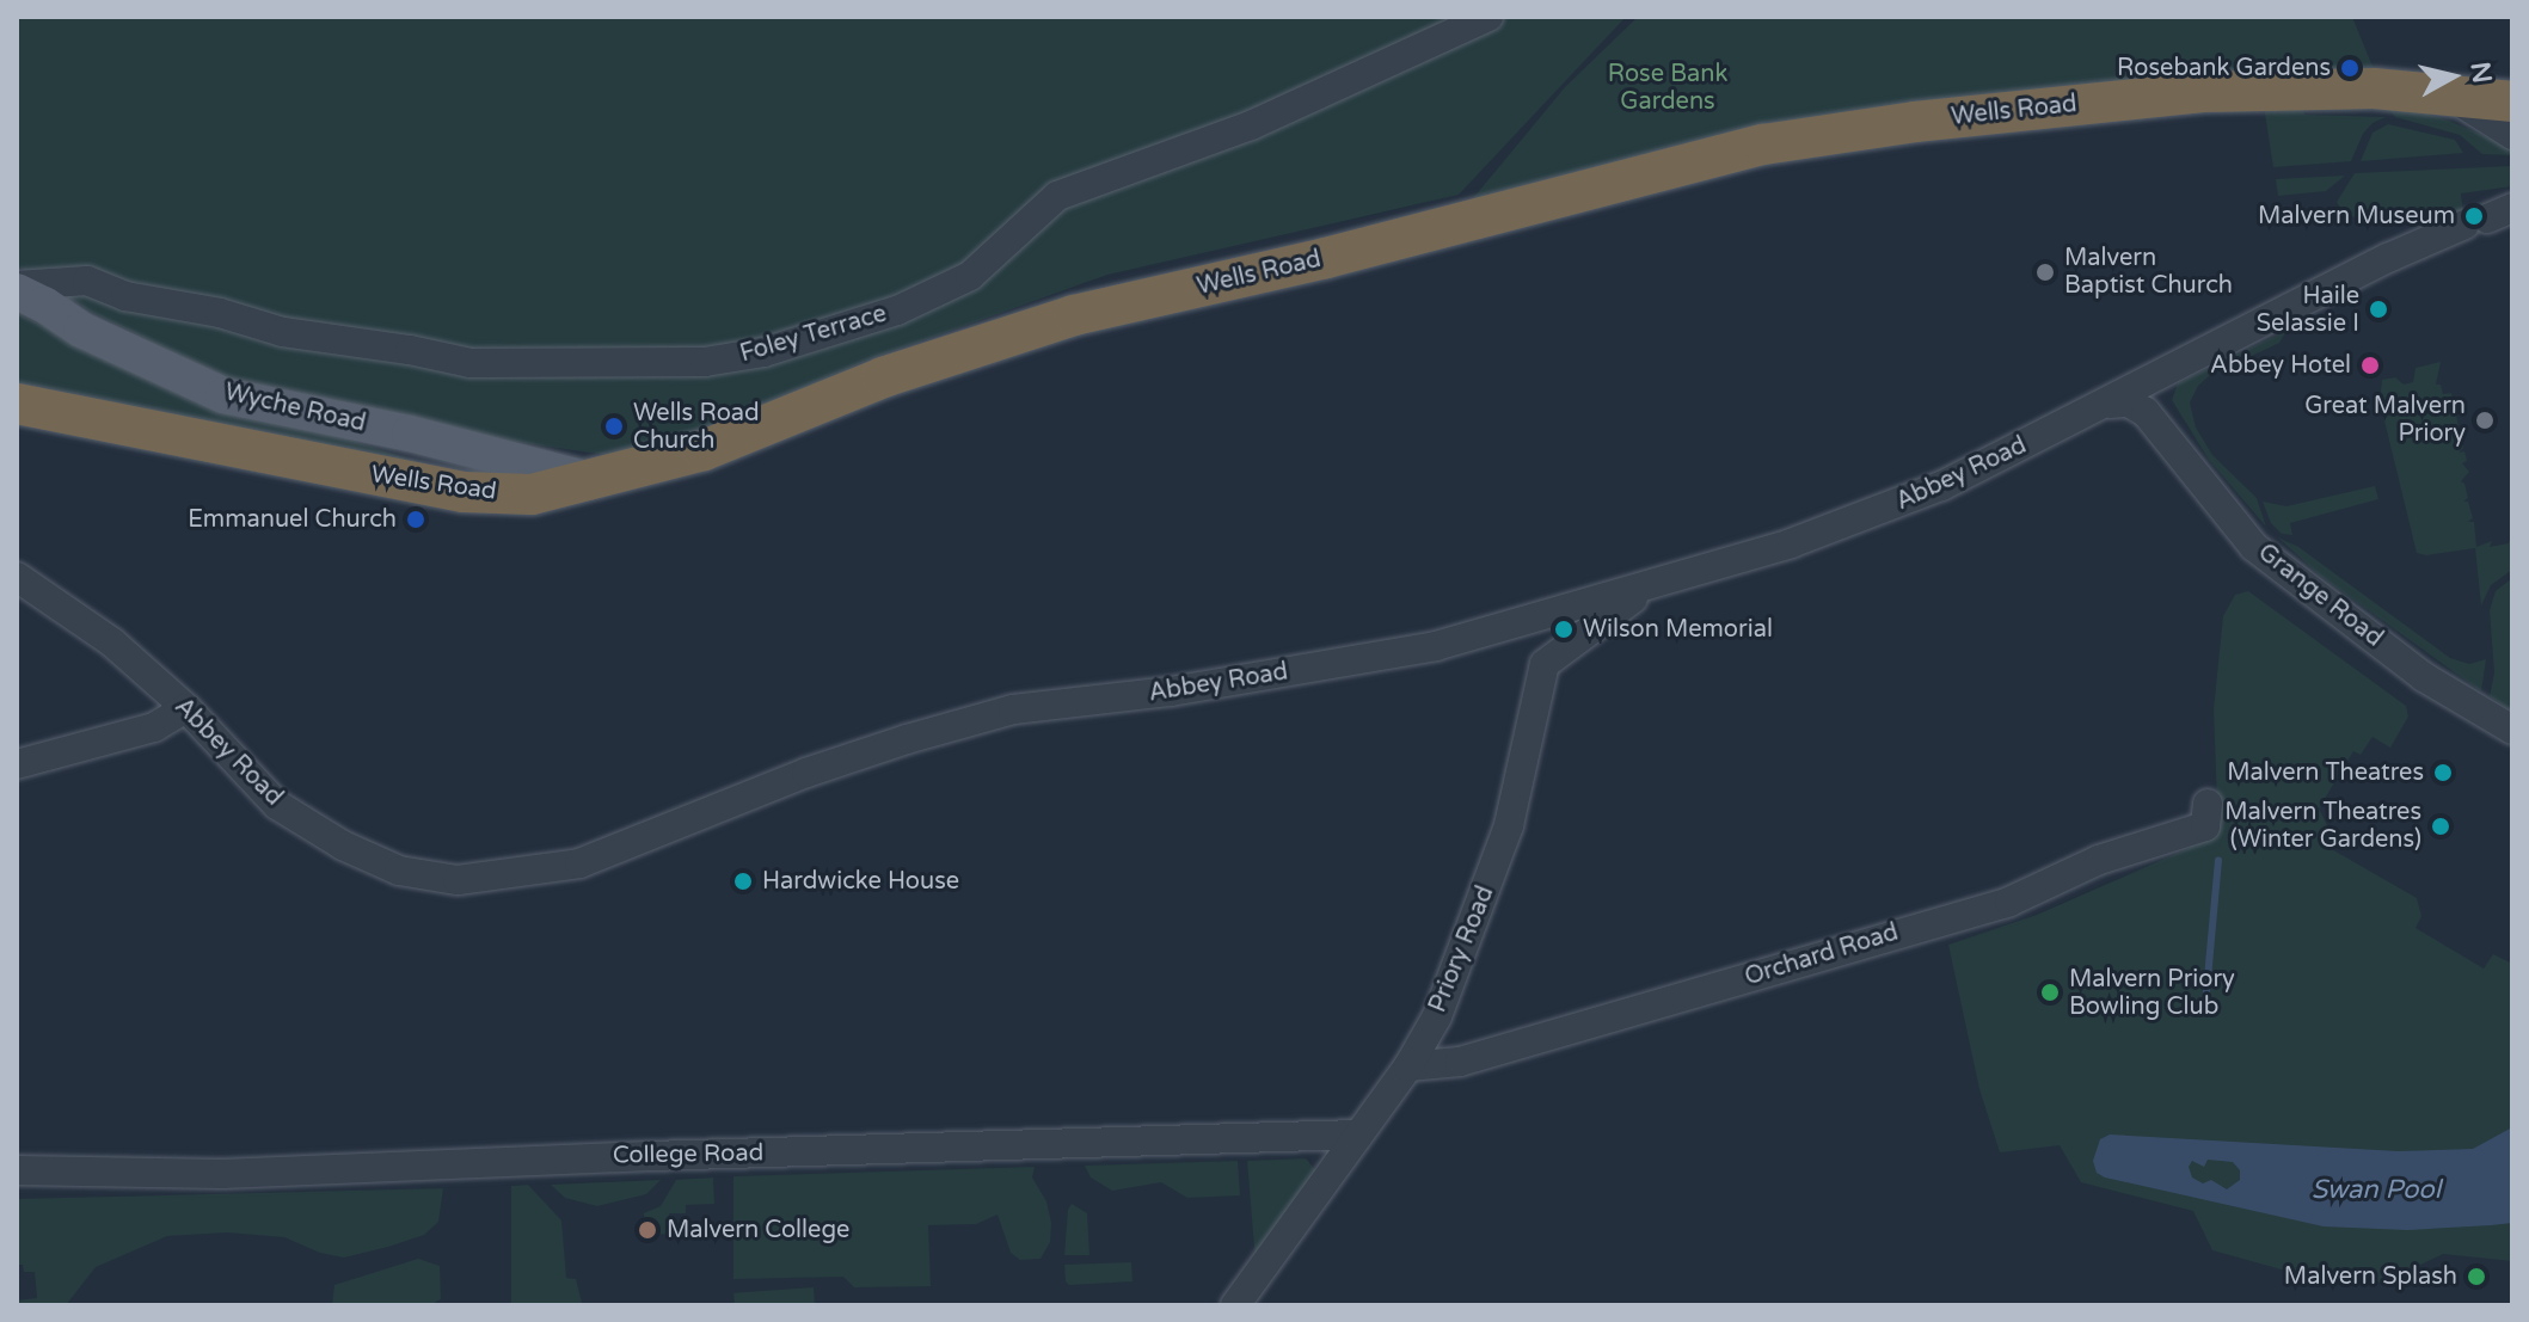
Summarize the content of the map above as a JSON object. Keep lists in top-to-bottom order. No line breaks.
{"streets":{"highway":["Wells Road"],"main road":["Wyche Road"],"street":["Foley Terrace","Abbey Road","Grange Road","Priory Road","Orchard Road","College Road"]},"crossings":[["Wells Road","Wyche Road"],["Foley Terrace","Wyche Road"],["Abbey Road","Grange Road"],["Abbey Road","Priory Road"],["Priory Road","Orchard Road"],["Priory Road","College Road"]],"water":["Swan Pool"],"parks":["Rose Bank Gardens"],"places":["Rosebank Gardens","Malvern Museum","Malvern Baptist Church","Haile Selassie I","Abbey Hotel","Great Malvern Priory","Wells Road Church","Emmanuel Church","Wilson Memorial","Malvern Theatres","Malvern Theatres (Winter Gardens)","Hardwicke House","Malvern Priory Bowling Club","Malvern College","Malvern Splash"],"north":"right"}
